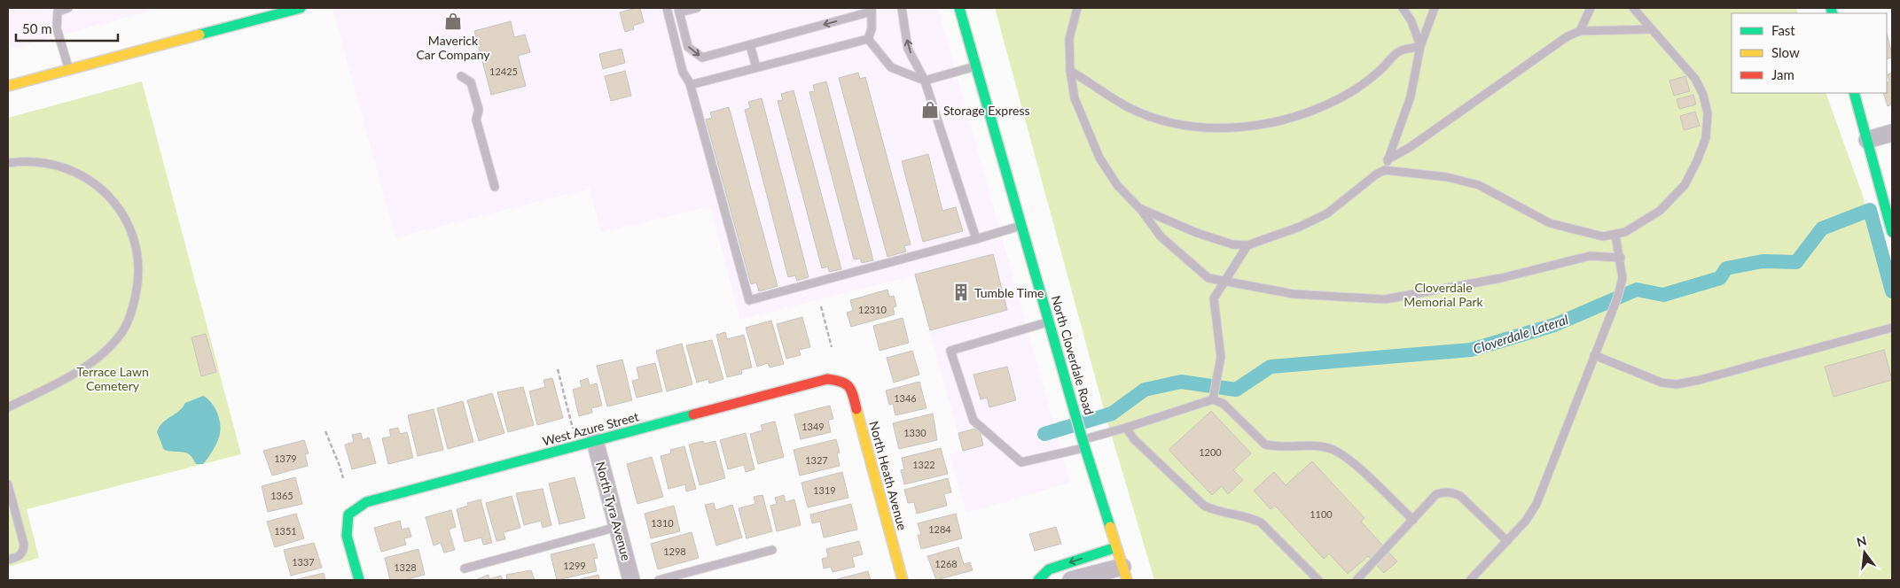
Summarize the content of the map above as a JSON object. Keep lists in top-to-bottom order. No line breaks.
{"streets":{"street":["North Cloverdale Road","West Azure Street","North Heath Avenue","North Tyra Avenue"]},"crossings":[["West Azure Street","North Heath Avenue"],["West Azure Street","North Tyra Avenue"]],"water":["Cloverdale Lateral"],"parks":["Cloverdale Memorial Park","Terrace Lawn Cemetery"],"places":{"shop":["Maverick Car Company","Storage Express"],"building":["Tumble Time"]},"house_numbers":["12425","12310","1346","1349","1330","1200","1379","1327","1322","1319","1365","1100","1310","1284","1351","1298","1337","1268","1299","1328"],"legend":["Fast","Slow","Jam"],"scale_bar":"50 m","north":"top"}
